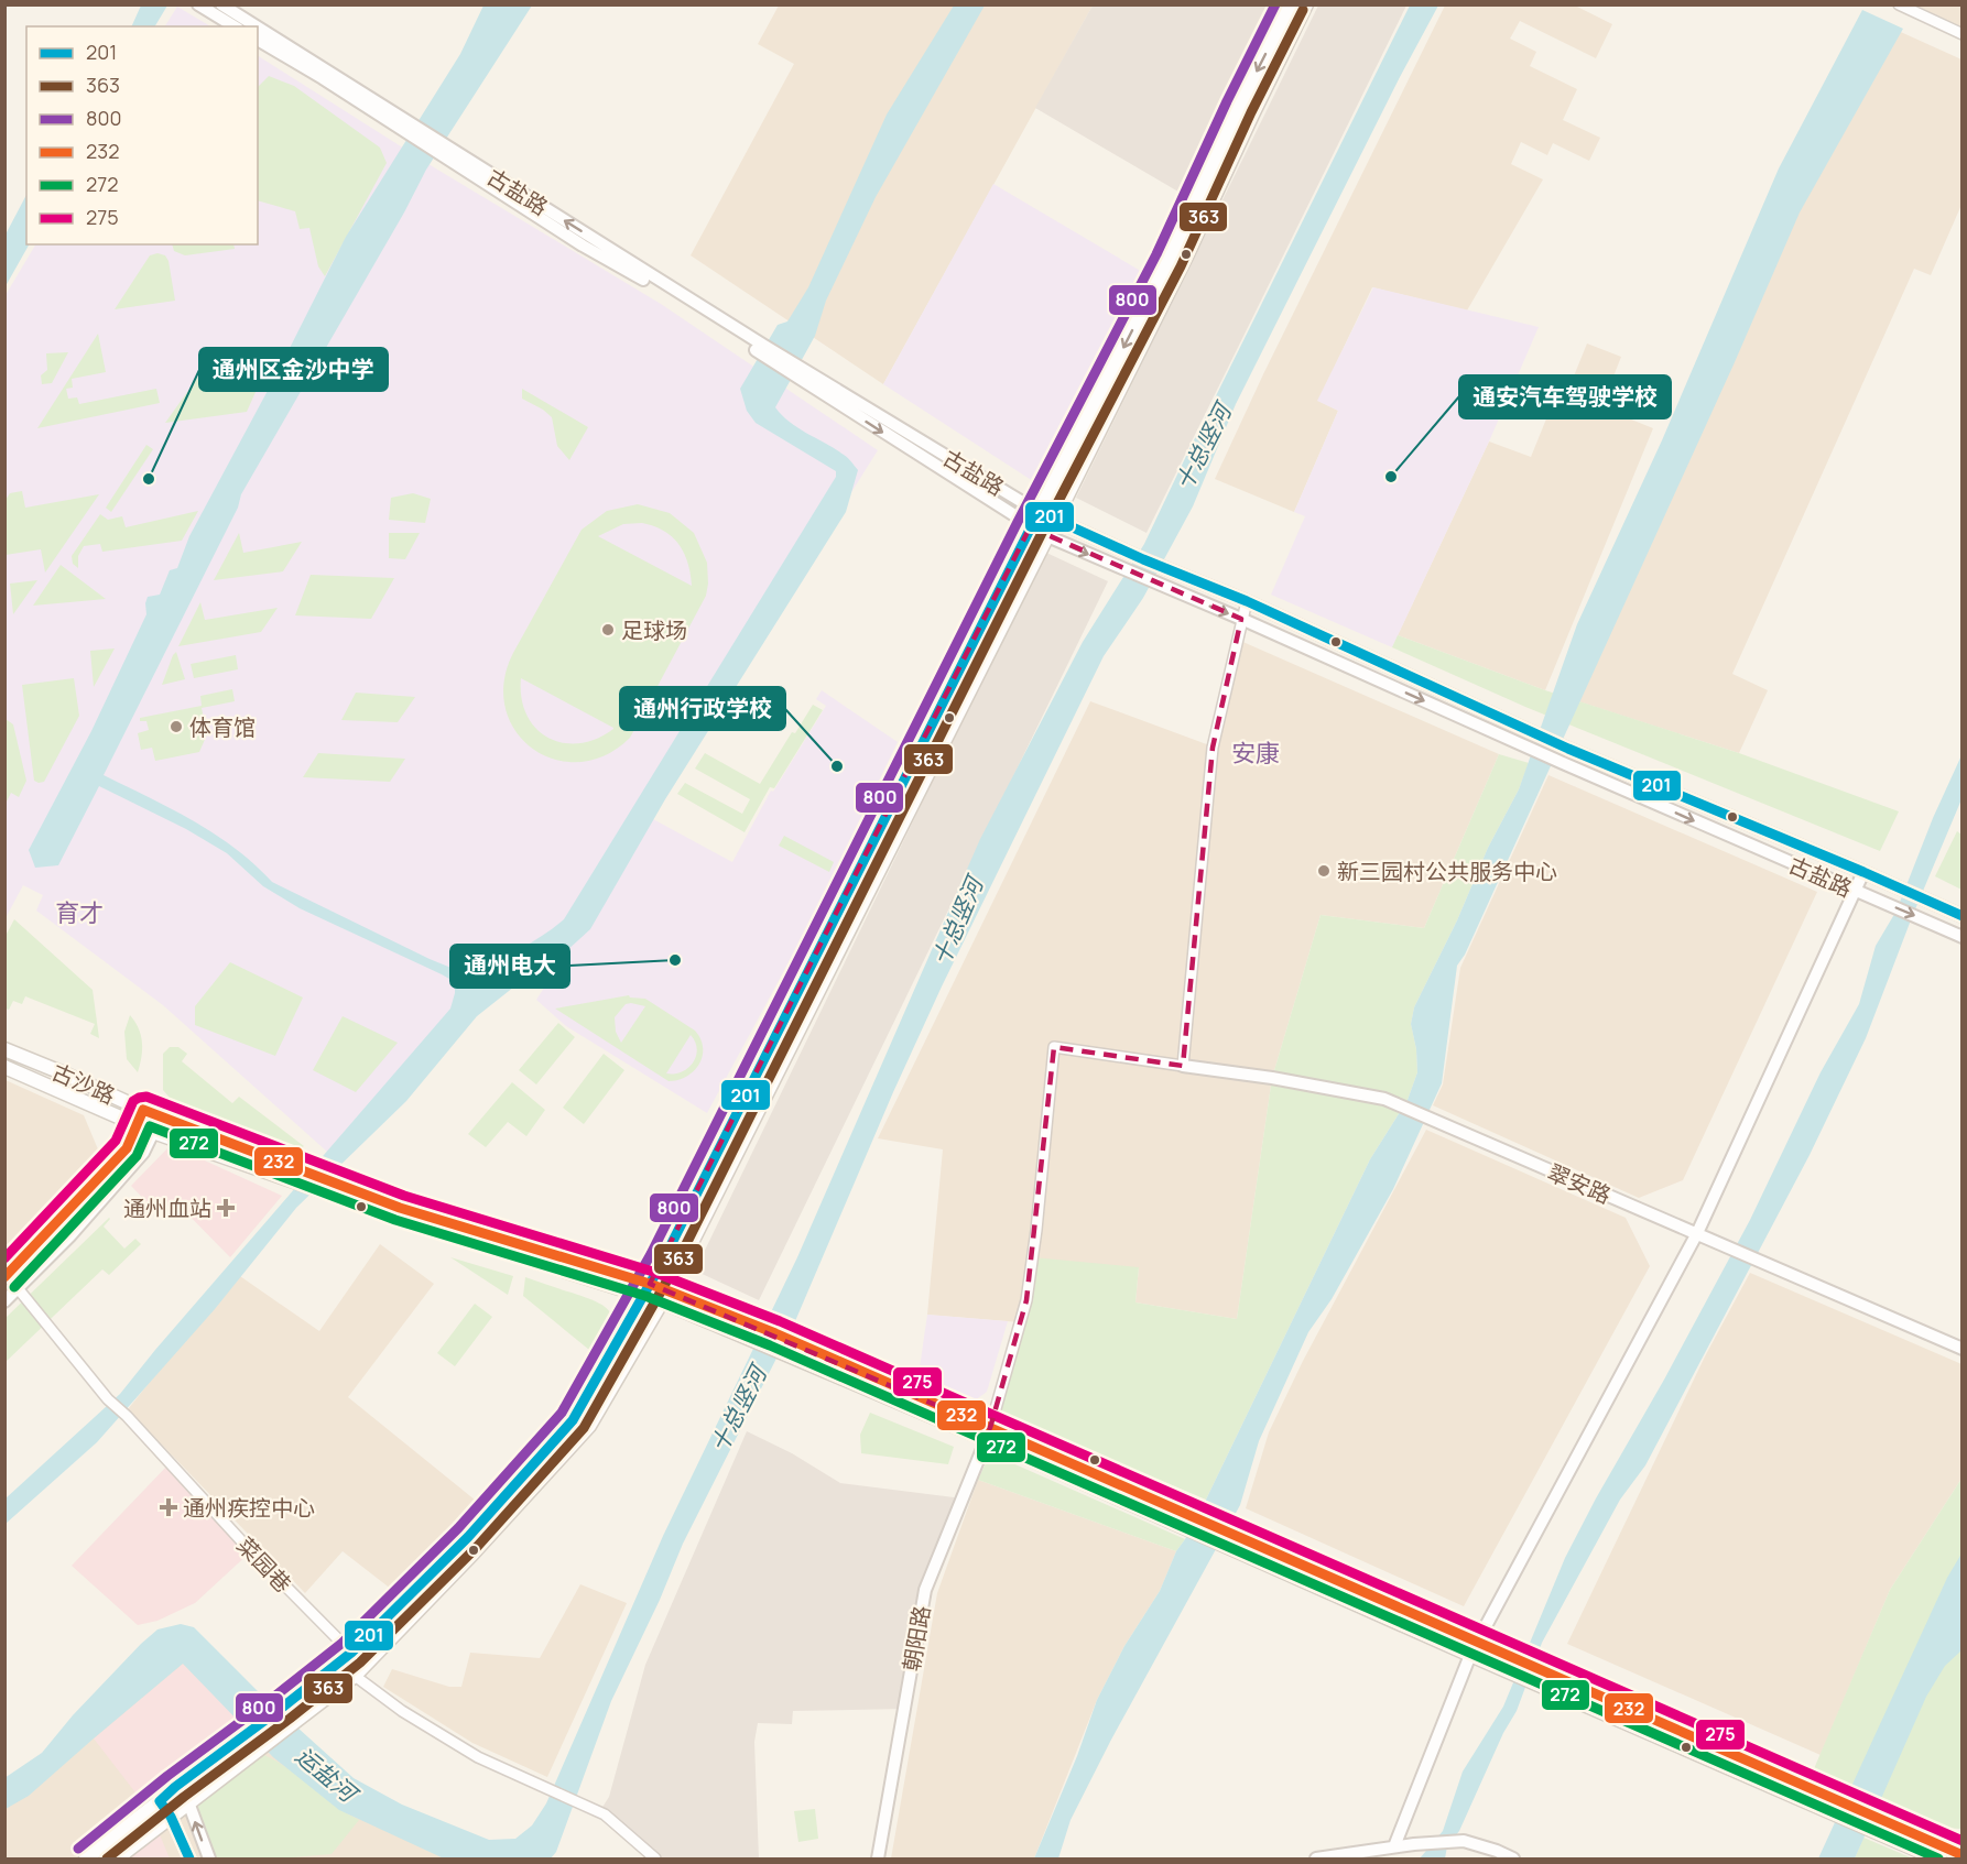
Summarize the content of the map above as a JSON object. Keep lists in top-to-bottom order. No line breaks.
{"streets":{"main road":["古沙路"],"street":["古盐路","翠安路","菜园巷","朝阳路"]},"districts":["安康","育才"],"water":["十总竖河","运盐河"],"places":{"other":["通安汽车驾驶学校","通州区金沙中学","足球场","体育馆","通州行政学校","新三园村公共服务中心","通州电大"],"health":["通州血站","通州疾控中心"]},"lines":["transit line 800","transit line 363","transit line 201","transit line 275","transit line 232","transit line 272"],"legend":["201","363","800","232","272","275"]}
